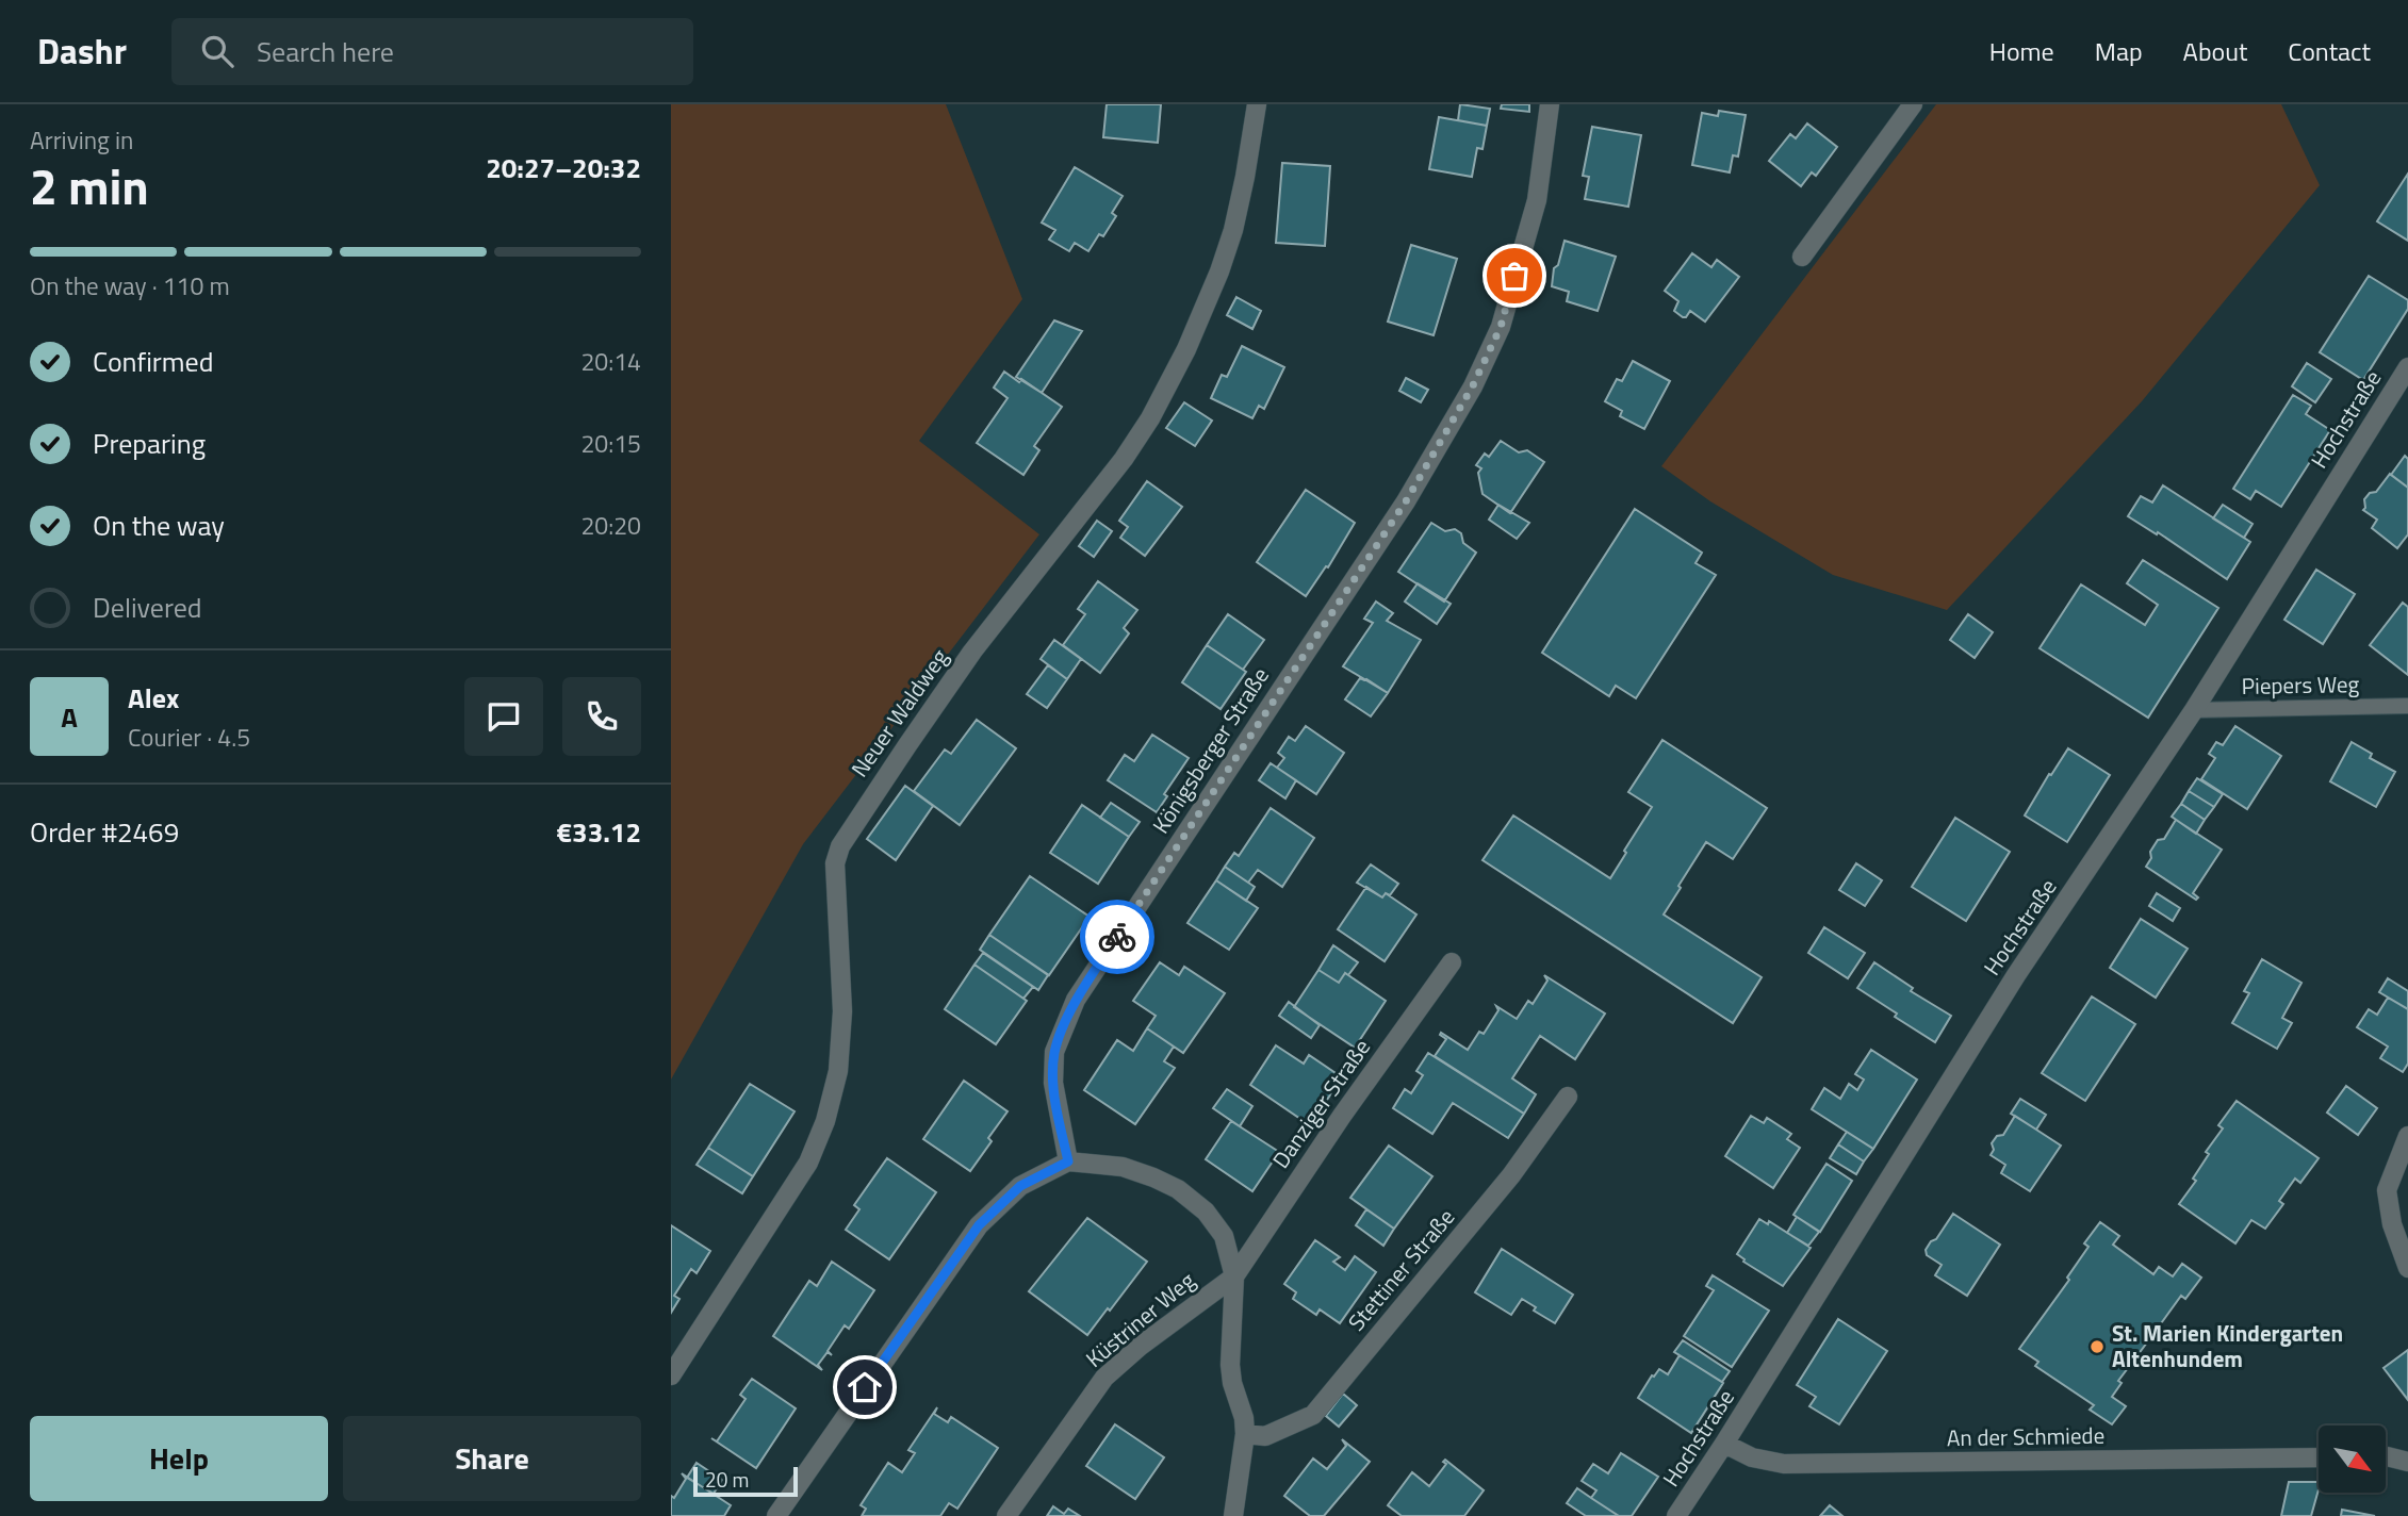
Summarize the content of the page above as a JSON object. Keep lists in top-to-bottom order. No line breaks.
{"streets":{"street":["Hochstraße","Neuer Waldweg","Königsberger Straße","Danziger Straße","Stettiner Straße","Küstriner Weg","An der Schmiede"],"lane":["Piepers Weg"]},"crossings":[["Hochstraße","Piepers Weg"],["Hochstraße","An der Schmiede"],["Danziger Straße","Küstriner Weg"]],"places":["St. Marien Kindergarten Altenhundem"],"scale_bar":"20 m","north":"bottom right","page":{"header":"Dashr","search":"Search here","nav":["Home","Map","About","Contact"],"heading":["2 min","Arriving in","20:27–20:32"],"panel":["Alex","Courier · 4.5","Order #2469","€33.12"],"bar":"On the way · 110 m","list":[["Confirmed","20:14"],["Preparing","20:15"],["On the way","20:20"],"Delivered"],"round":"A","buttons":["Help","Share"],"scale":"20 m"}}
